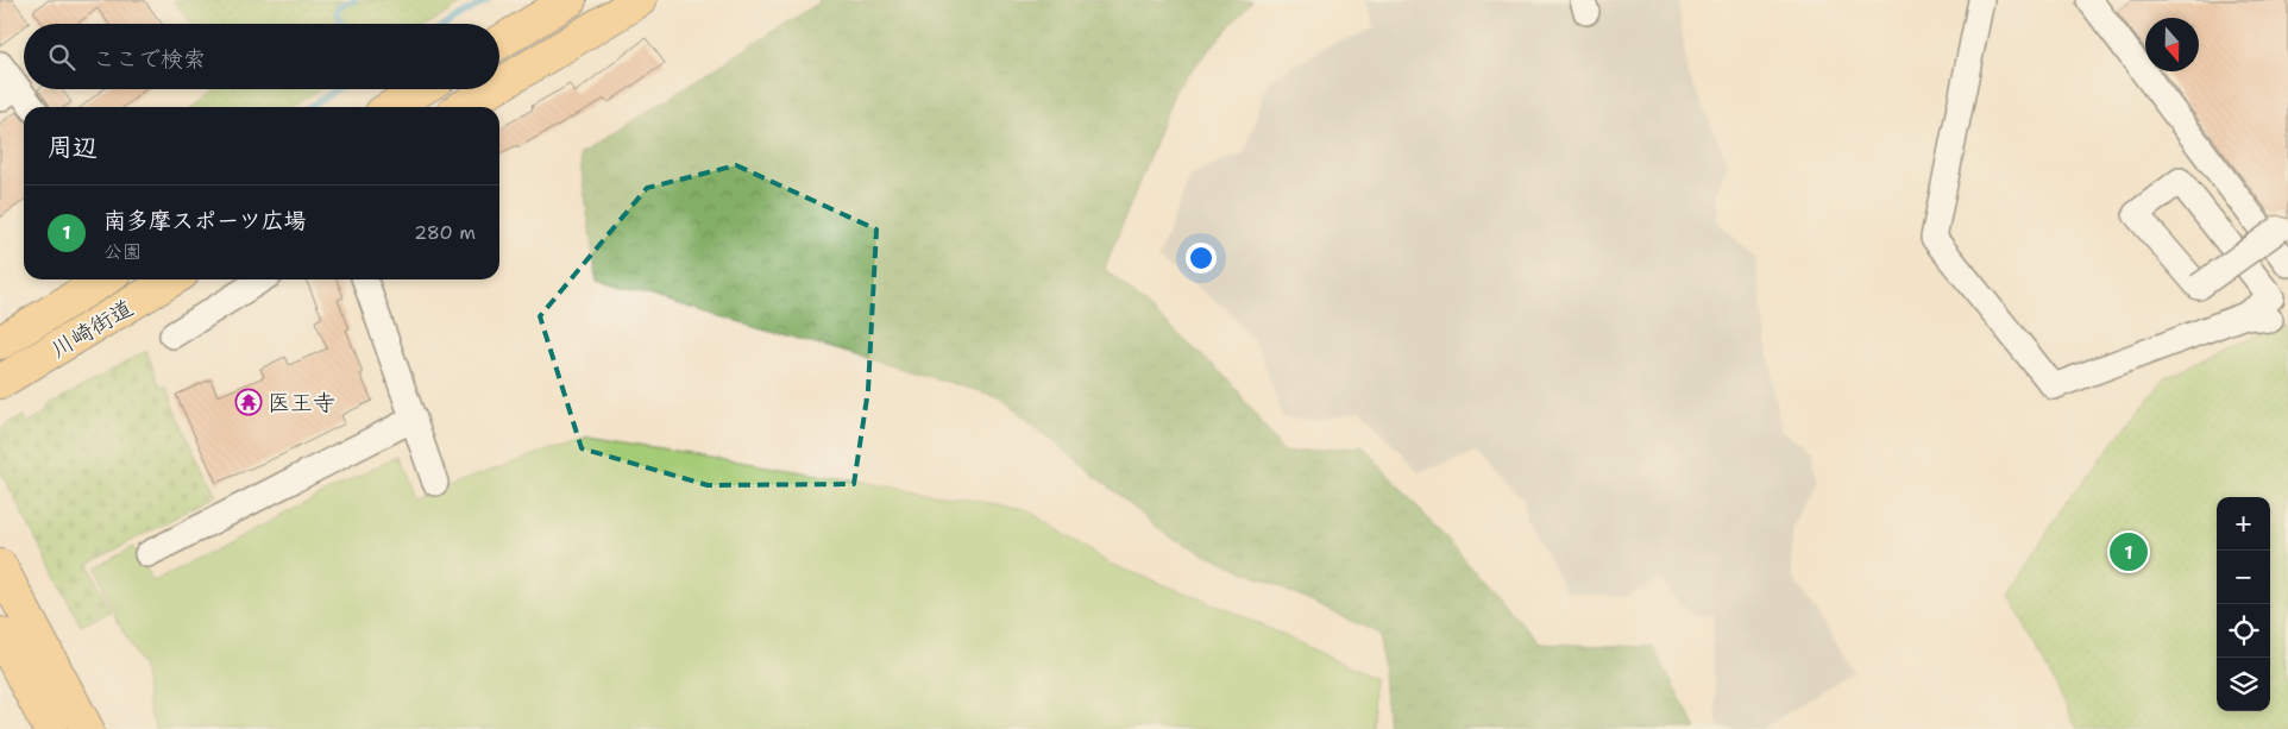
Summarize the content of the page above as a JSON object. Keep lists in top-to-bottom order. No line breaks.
{"streets":{"main road":["川崎街道"]},"places":{"temple":["医王寺"]},"north":"bottom","page":{"search":"ここで検索","heading":"周辺","list":[{"mark":"1","name":"南多摩スポーツ広場","note":"公園","value":"280 m"}],"map_buttons":["+","−"],"pins":"1"}}
